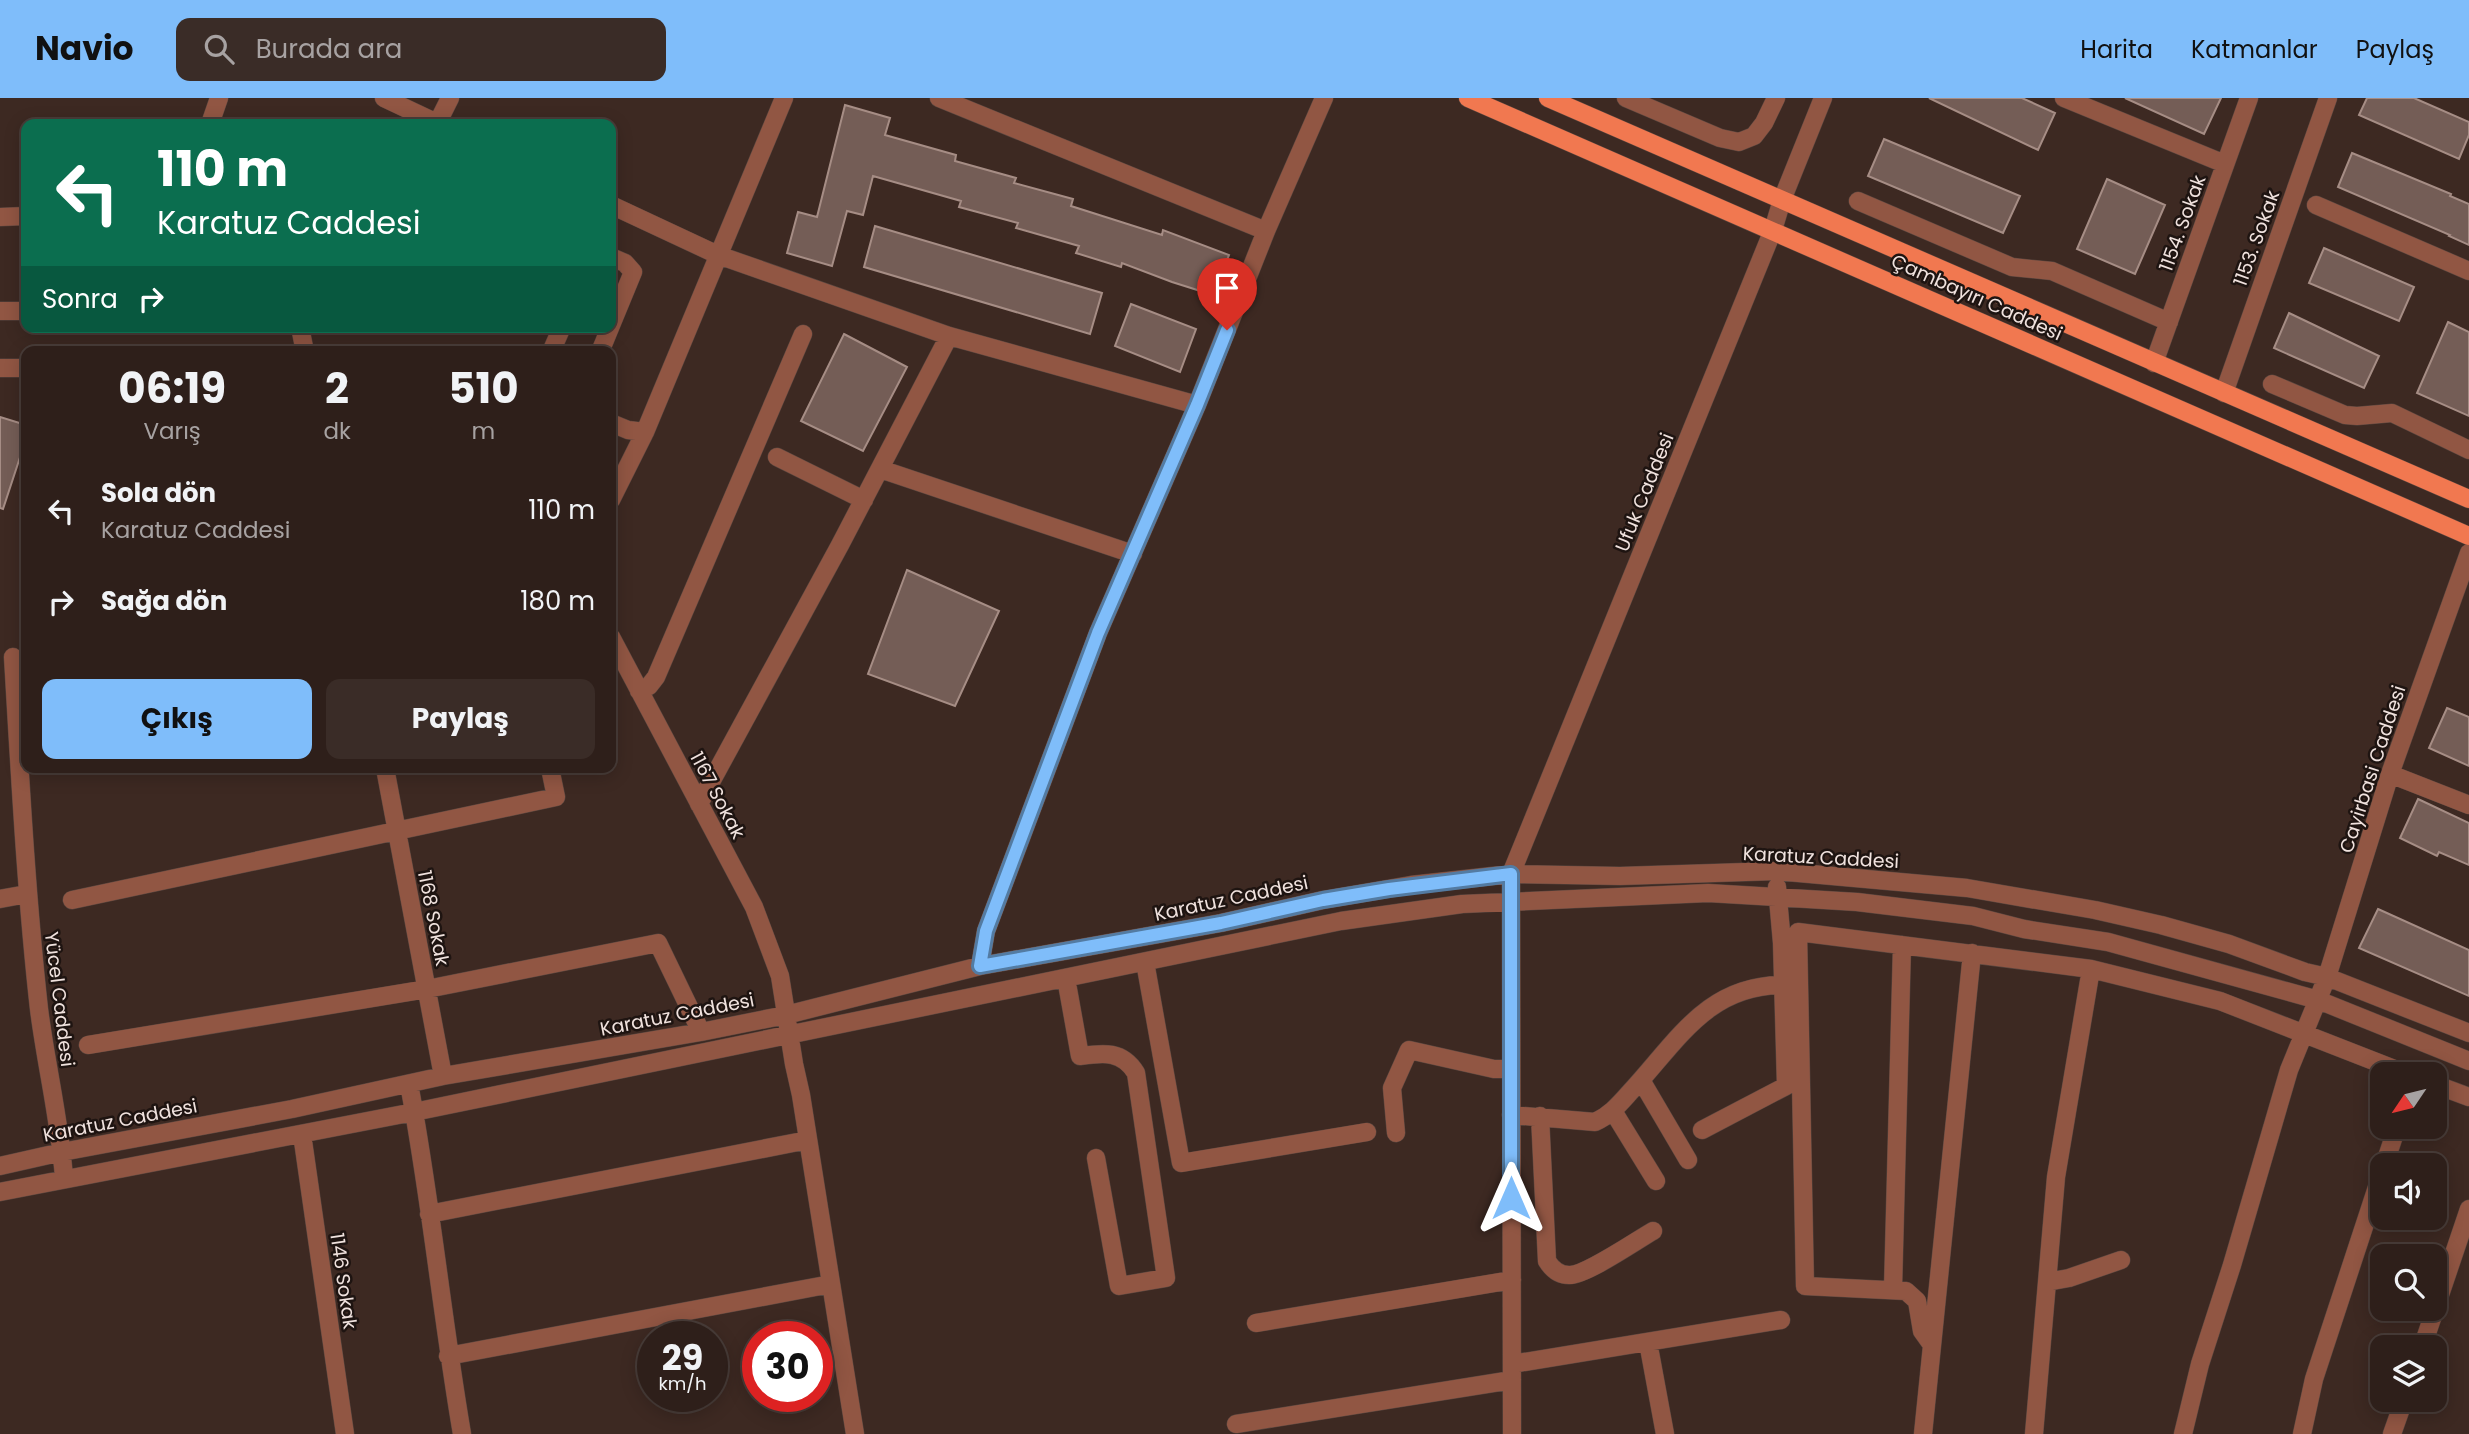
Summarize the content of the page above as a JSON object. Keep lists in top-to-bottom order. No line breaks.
{"streets":{"main road":["Çambayırı Caddesi"],"street":["1154. Sokak","1153. Sokak","Ufuk Caddesi","Cayirbasi Caddesi","1167 Sokak","Karatuz Caddesi","1168 Sokak","Yücel Caddesi","1146 Sokak"]},"crossings":[["1154. Sokak","Çambayırı Caddesi"],["1153. Sokak","Çambayırı Caddesi"],["Çambayırı Caddesi","Ufuk Caddesi"],["Ufuk Caddesi","Karatuz Caddesi"],["Cayirbasi Caddesi","Karatuz Caddesi"],["1167 Sokak","Karatuz Caddesi"],["Karatuz Caddesi","1168 Sokak"],["Karatuz Caddesi","Yücel Caddesi"]],"north":"bottom left","page":{"header":"Navio","search":"Burada ara","nav":["Harita","Katmanlar","Paylaş"],"turn":["110 m","Karatuz Caddesi"],"then":"Sonra","eta":["06:19","Varış","2","dk","510","m"],"list":[{"name":"Sola dön","note":"Karatuz Caddesi","value":"110 m"},{"name":"Sağa dön","value":"180 m"}],"buttons":["Çıkış","Paylaş"],"speed":"29 km/h","limit":"30"}}
